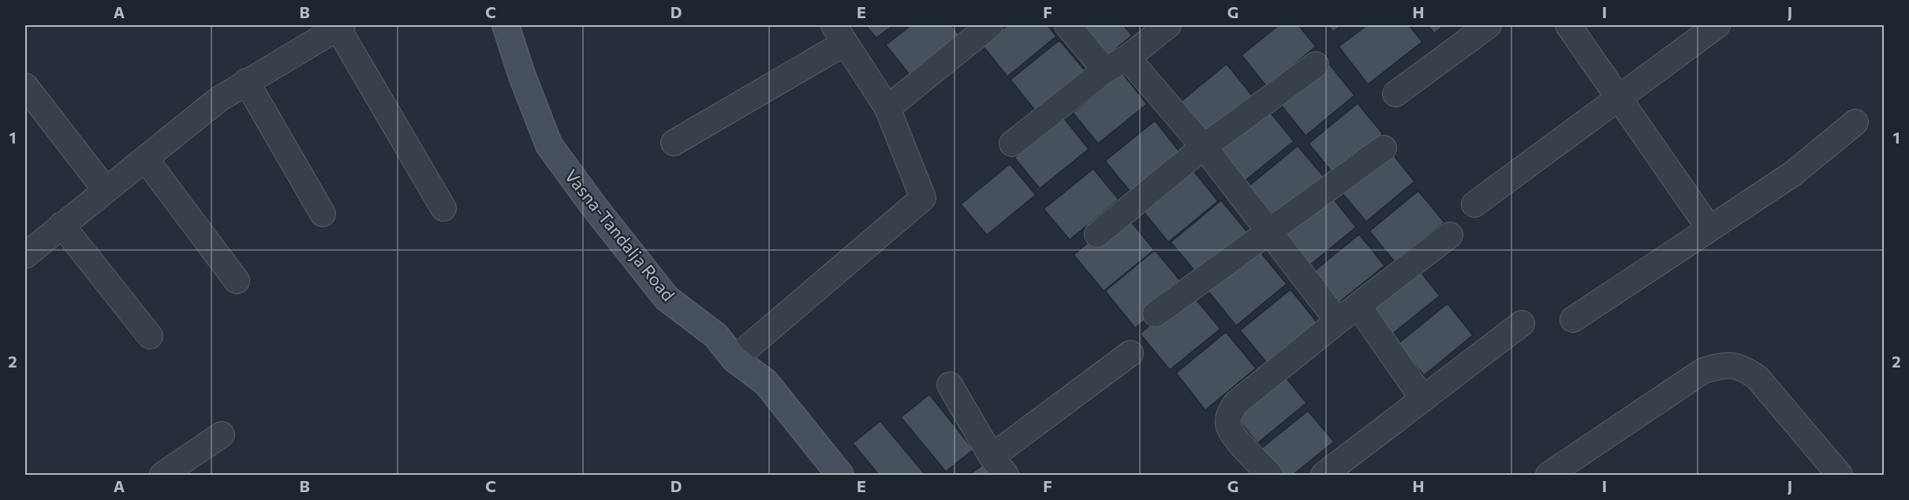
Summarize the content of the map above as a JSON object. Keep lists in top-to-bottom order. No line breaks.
{"streets":{"street":["Vasna-Tandalja Road"]},"grid":{"columns":["A","B","C","D","E","F","G","H","I","J"],"rows":["1","2"]}}
